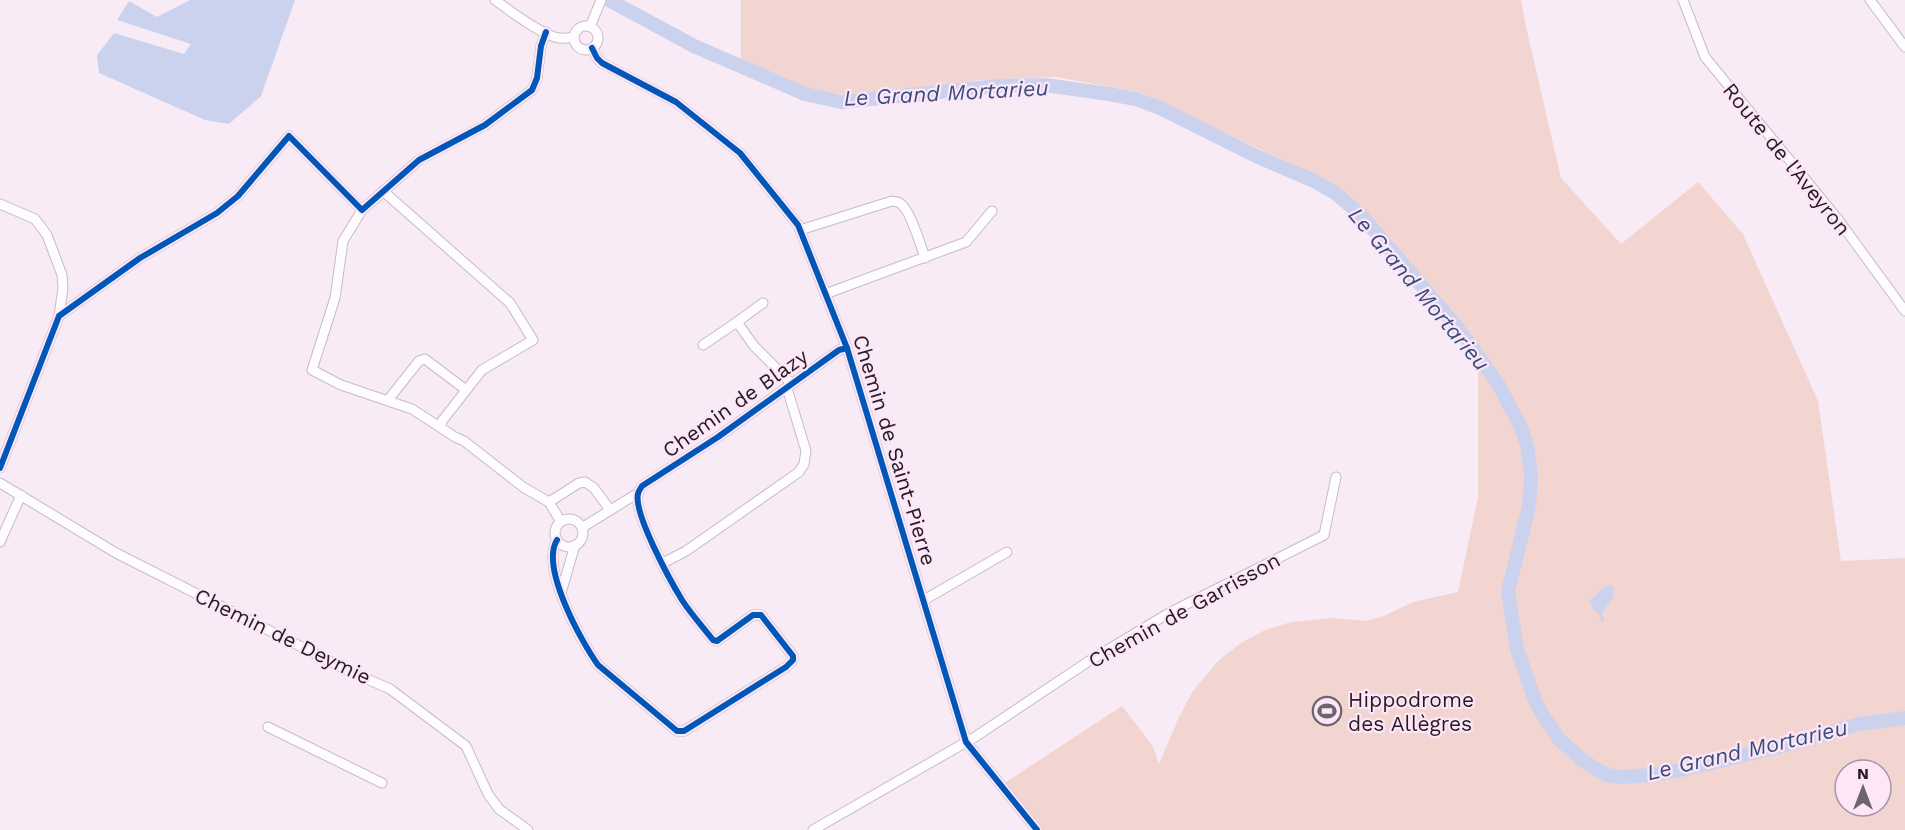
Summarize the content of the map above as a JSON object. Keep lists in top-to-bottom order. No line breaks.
{"streets":{"street":["Route de l'Aveyron","Chemin de Blazy","Chemin de Saint-Pierre","Chemin de Garrisson","Chemin de Deymie"]},"crossings":[["Chemin de Blazy","Chemin de Saint-Pierre"],["Chemin de Saint-Pierre","Chemin de Garrisson"]],"water":["Le Grand Mortarieu"],"places":{"sports":["Hippodrome des Allègres"]},"north":"top"}
